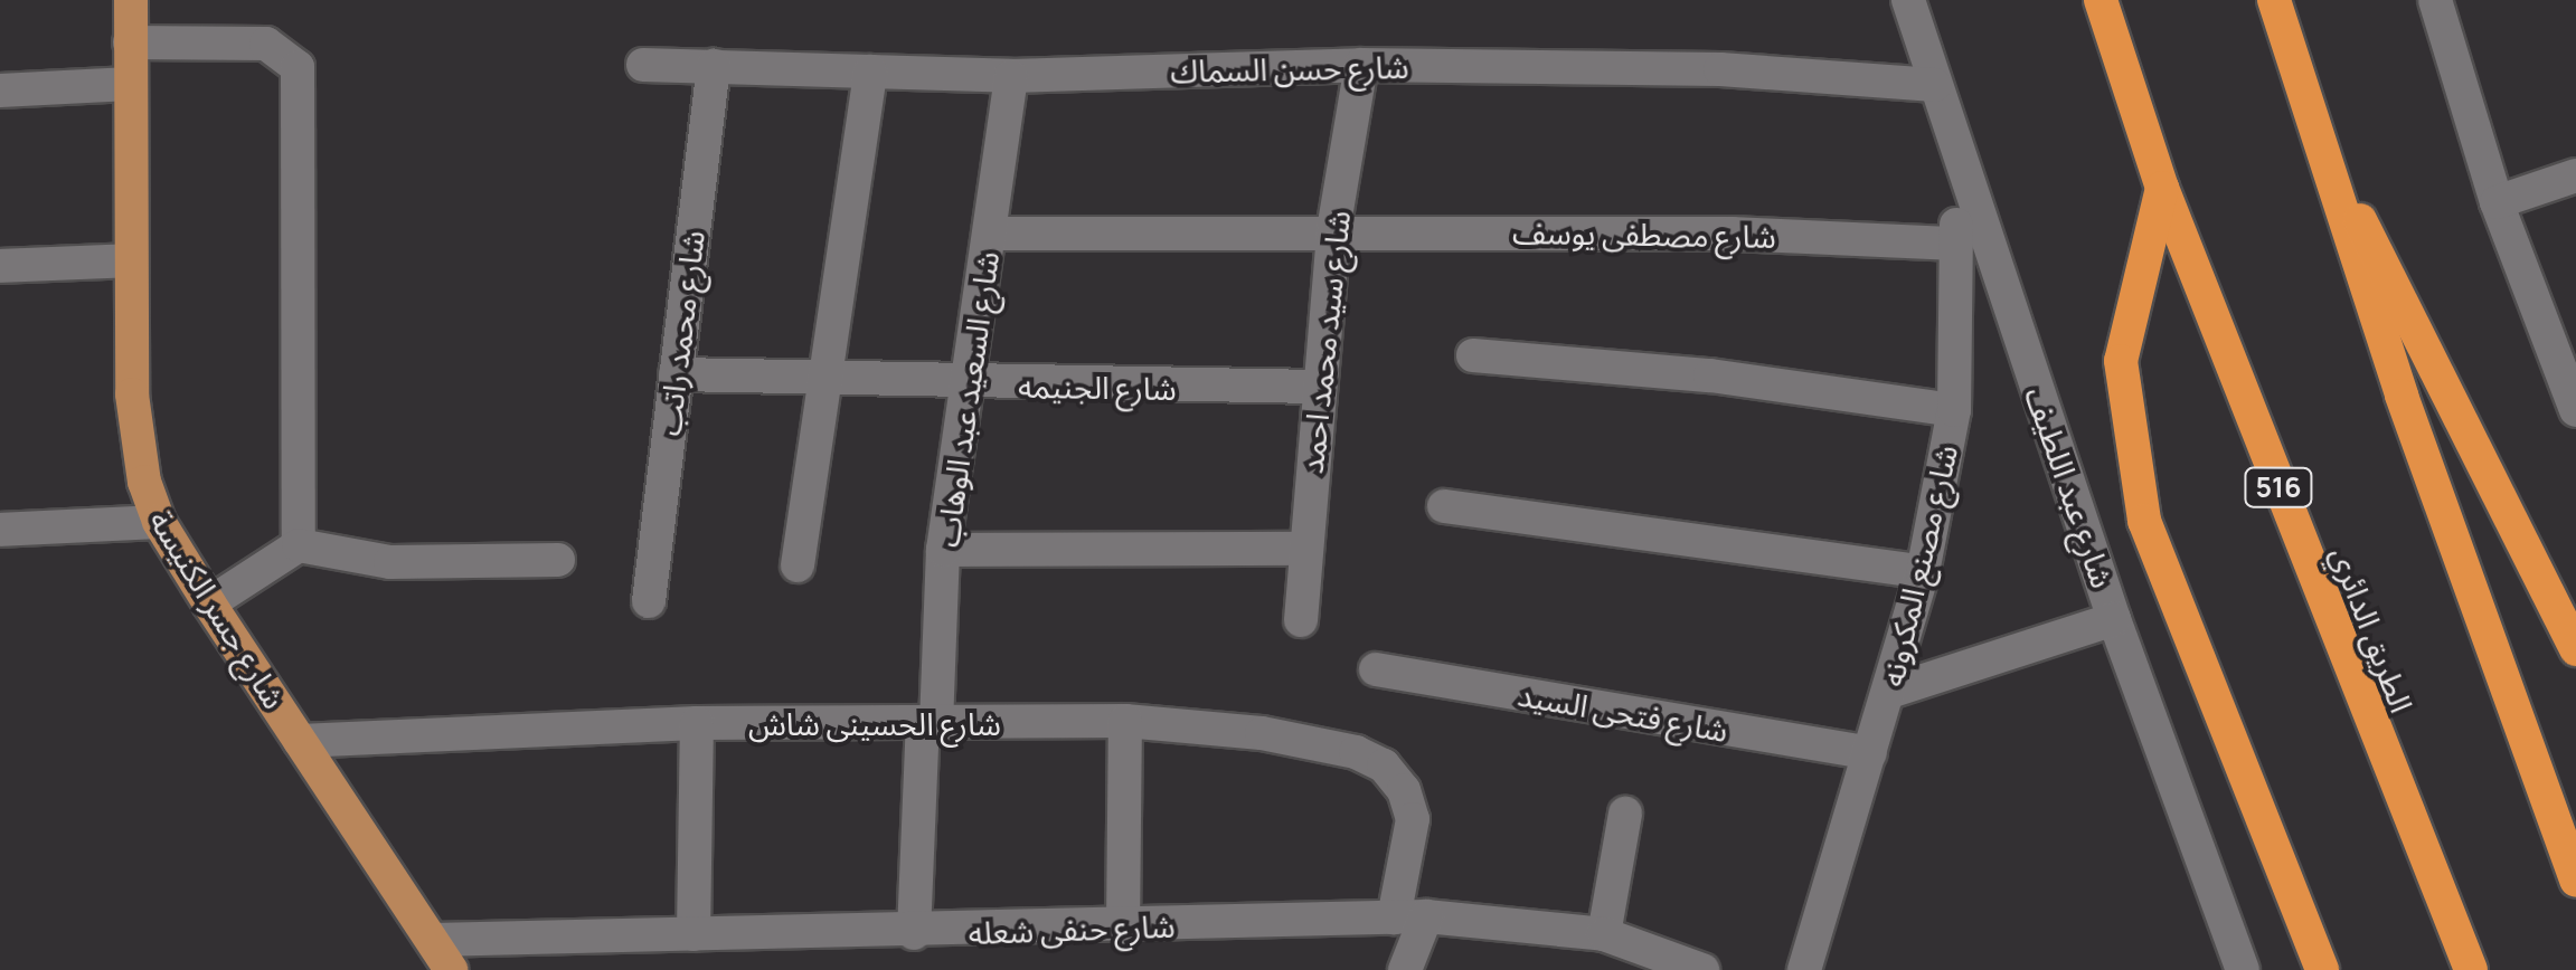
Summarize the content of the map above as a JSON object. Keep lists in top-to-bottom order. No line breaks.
{"streets":{"highway":["516","الطريق الدائري"],"main road":["شارع جسر الكنيسة"],"street":["شارع حسن السماك","شارع مصطفى يوسف","شارع محمد راتب","شارع سيد محمد احمد","شارع الجنيمه","شارع السعيد عبد الوهاب","شارع عبد اللطيف","شارع مصنع المكرونه","شارع فتحى السيد","شارع الحسينى شاش","شارع حنفى شعله"]},"crossings":[["شارع حسن السماك","شارع محمد راتب"],["شارع حسن السماك","شارع سيد محمد احمد"],["شارع حسن السماك","شارع السعيد عبد الوهاب"],["شارع حسن السماك","شارع عبد اللطيف"],["شارع مصطفى يوسف","شارع سيد محمد احمد"],["شارع مصطفى يوسف","شارع السعيد عبد الوهاب"],["شارع مصطفى يوسف","شارع مصنع المكرونه"],["شارع محمد راتب","شارع الجنيمه"],["شارع سيد محمد احمد","شارع الجنيمه"],["شارع الجنيمه","شارع السعيد عبد الوهاب"],["شارع السعيد عبد الوهاب","شارع الحسينى شاش"],["شارع السعيد عبد الوهاب","شارع حنفى شعله"],["شارع عبد اللطيف","شارع مصنع المكرونه"],["شارع مصنع المكرونه","شارع فتحى السيد"],["شارع جسر الكنيسة","شارع الحسينى شاش"],["شارع جسر الكنيسة","شارع حنفى شعله"],["شارع الحسينى شاش","شارع حنفى شعله"]]}
